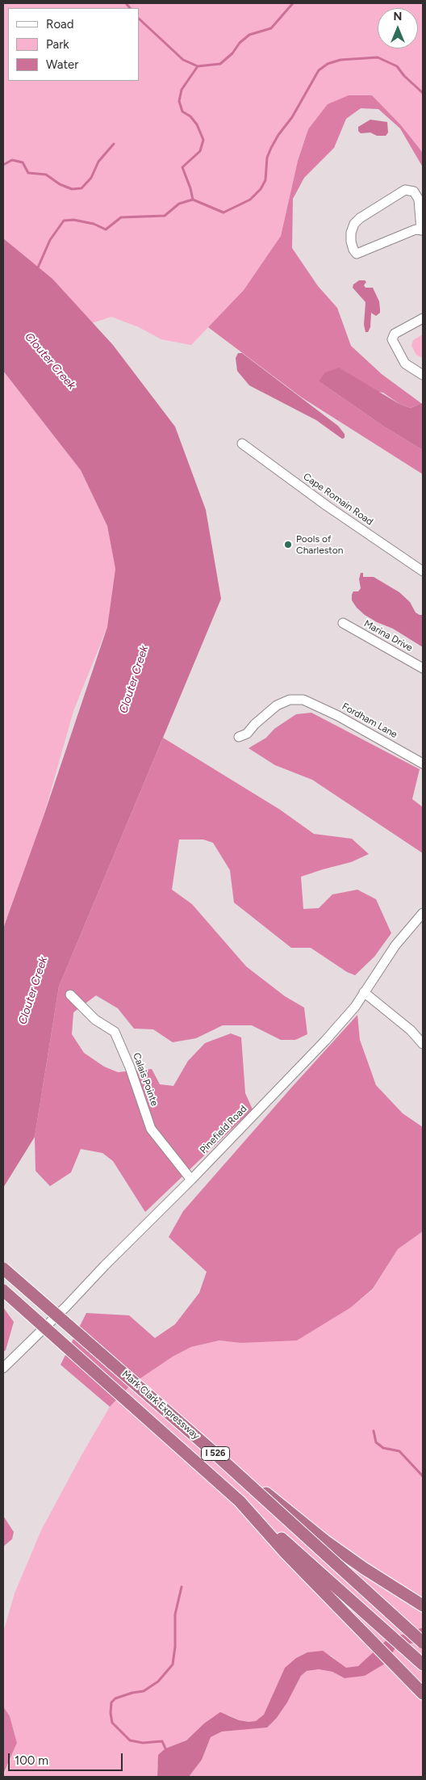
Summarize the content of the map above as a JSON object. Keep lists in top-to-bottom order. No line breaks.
{"streets":{"highway":["Mark Clark Expressway","I 526"],"street":["Cape Romain Road","Marina Drive","Fordham Lane","Calais Pointe","Pinefield Road"]},"crossings":[["Calais Pointe","Pinefield Road"]],"water":["Clouter Creek"],"places":["Pools of Charleston"],"legend":["Road","Park","Water"],"scale_bar":"100 m","north":"top"}
